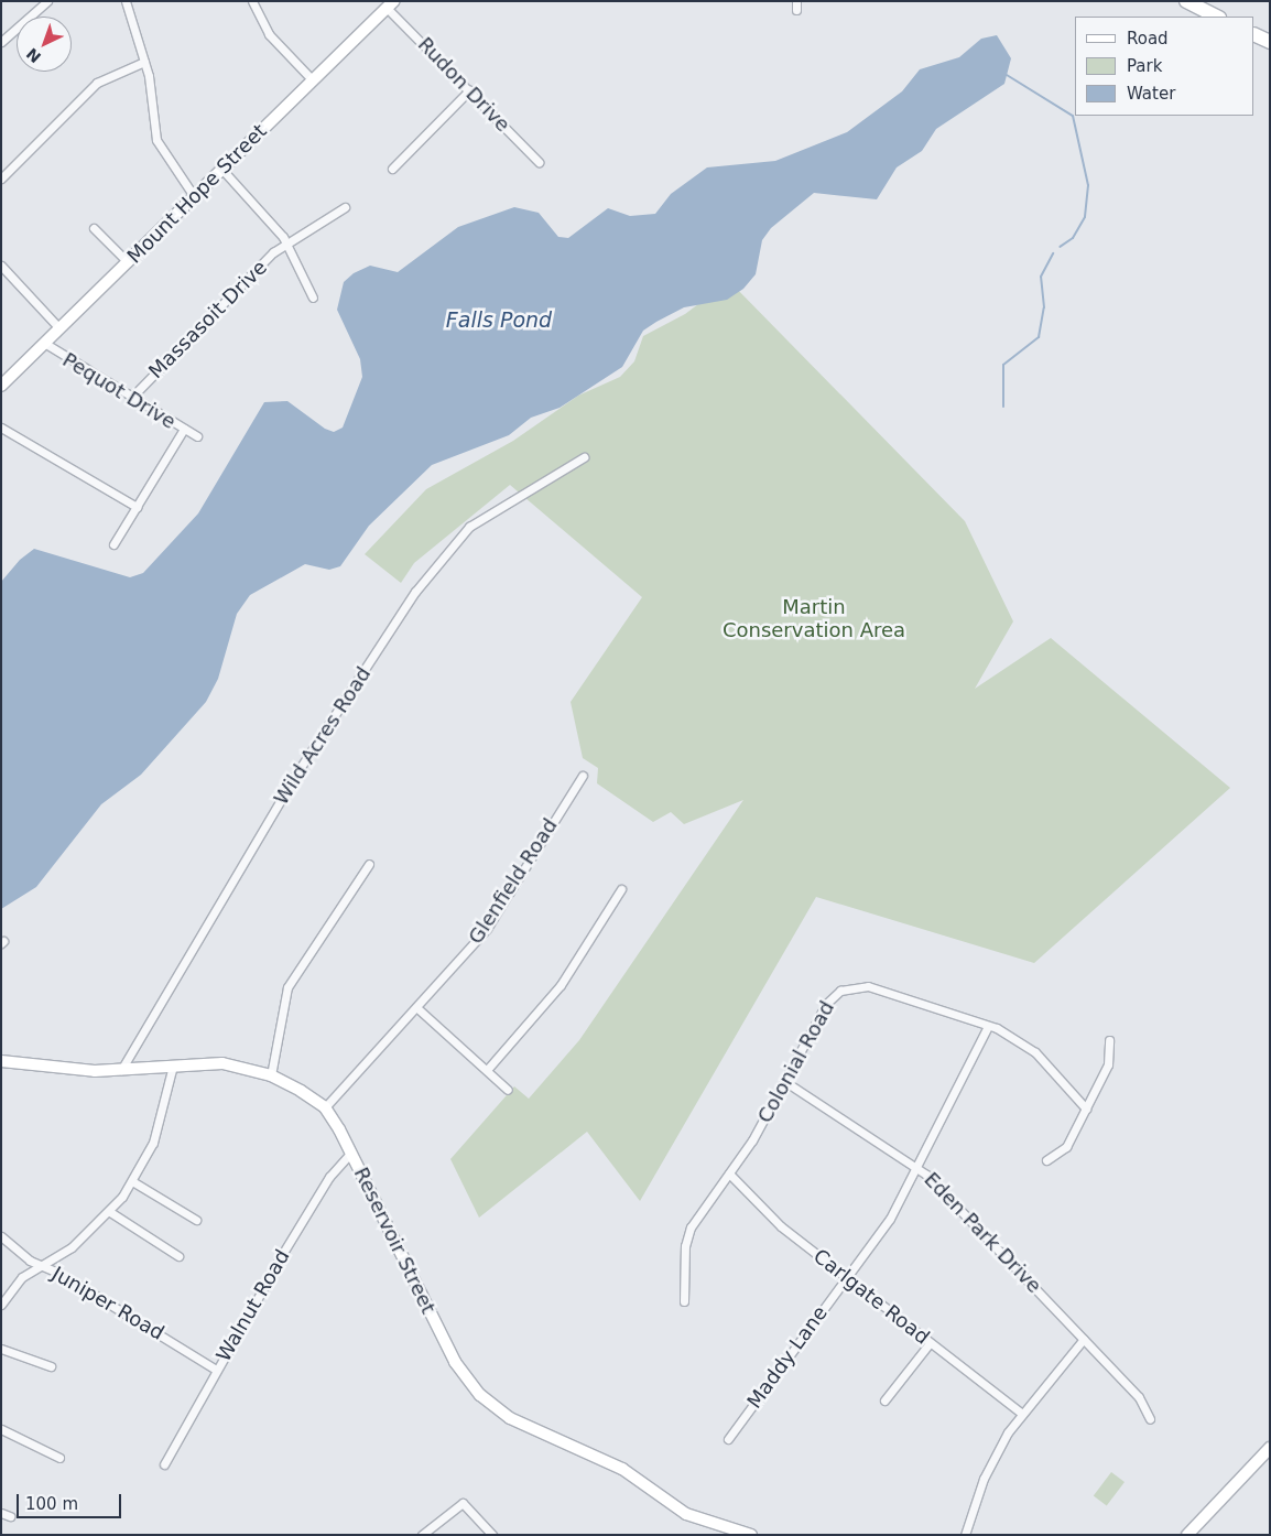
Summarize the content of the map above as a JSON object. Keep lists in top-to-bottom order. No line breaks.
{"streets":{"street":["Rudon Drive","Mount Hope Street","Massasoit Drive","Pequot Drive","Wild Acres Road","Glenfield Road","Colonial Road","Eden Park Drive","Reservoir Street","Carlgate Road","Juniper Road","Walnut Road","Maddy Lane"]},"crossings":[["Rudon Drive","Mount Hope Street"],["Mount Hope Street","Pequot Drive"],["Massasoit Drive","Pequot Drive"],["Wild Acres Road","Reservoir Street"],["Glenfield Road","Reservoir Street"],["Colonial Road","Eden Park Drive"],["Colonial Road","Carlgate Road"],["Colonial Road","Maddy Lane"],["Eden Park Drive","Maddy Lane"],["Reservoir Street","Walnut Road"],["Carlgate Road","Maddy Lane"],["Juniper Road","Walnut Road"]],"water":["Falls Pond"],"parks":["Martin Conservation Area"],"legend":["Road","Park","Water"],"scale_bar":"100 m","north":"bottom left"}
